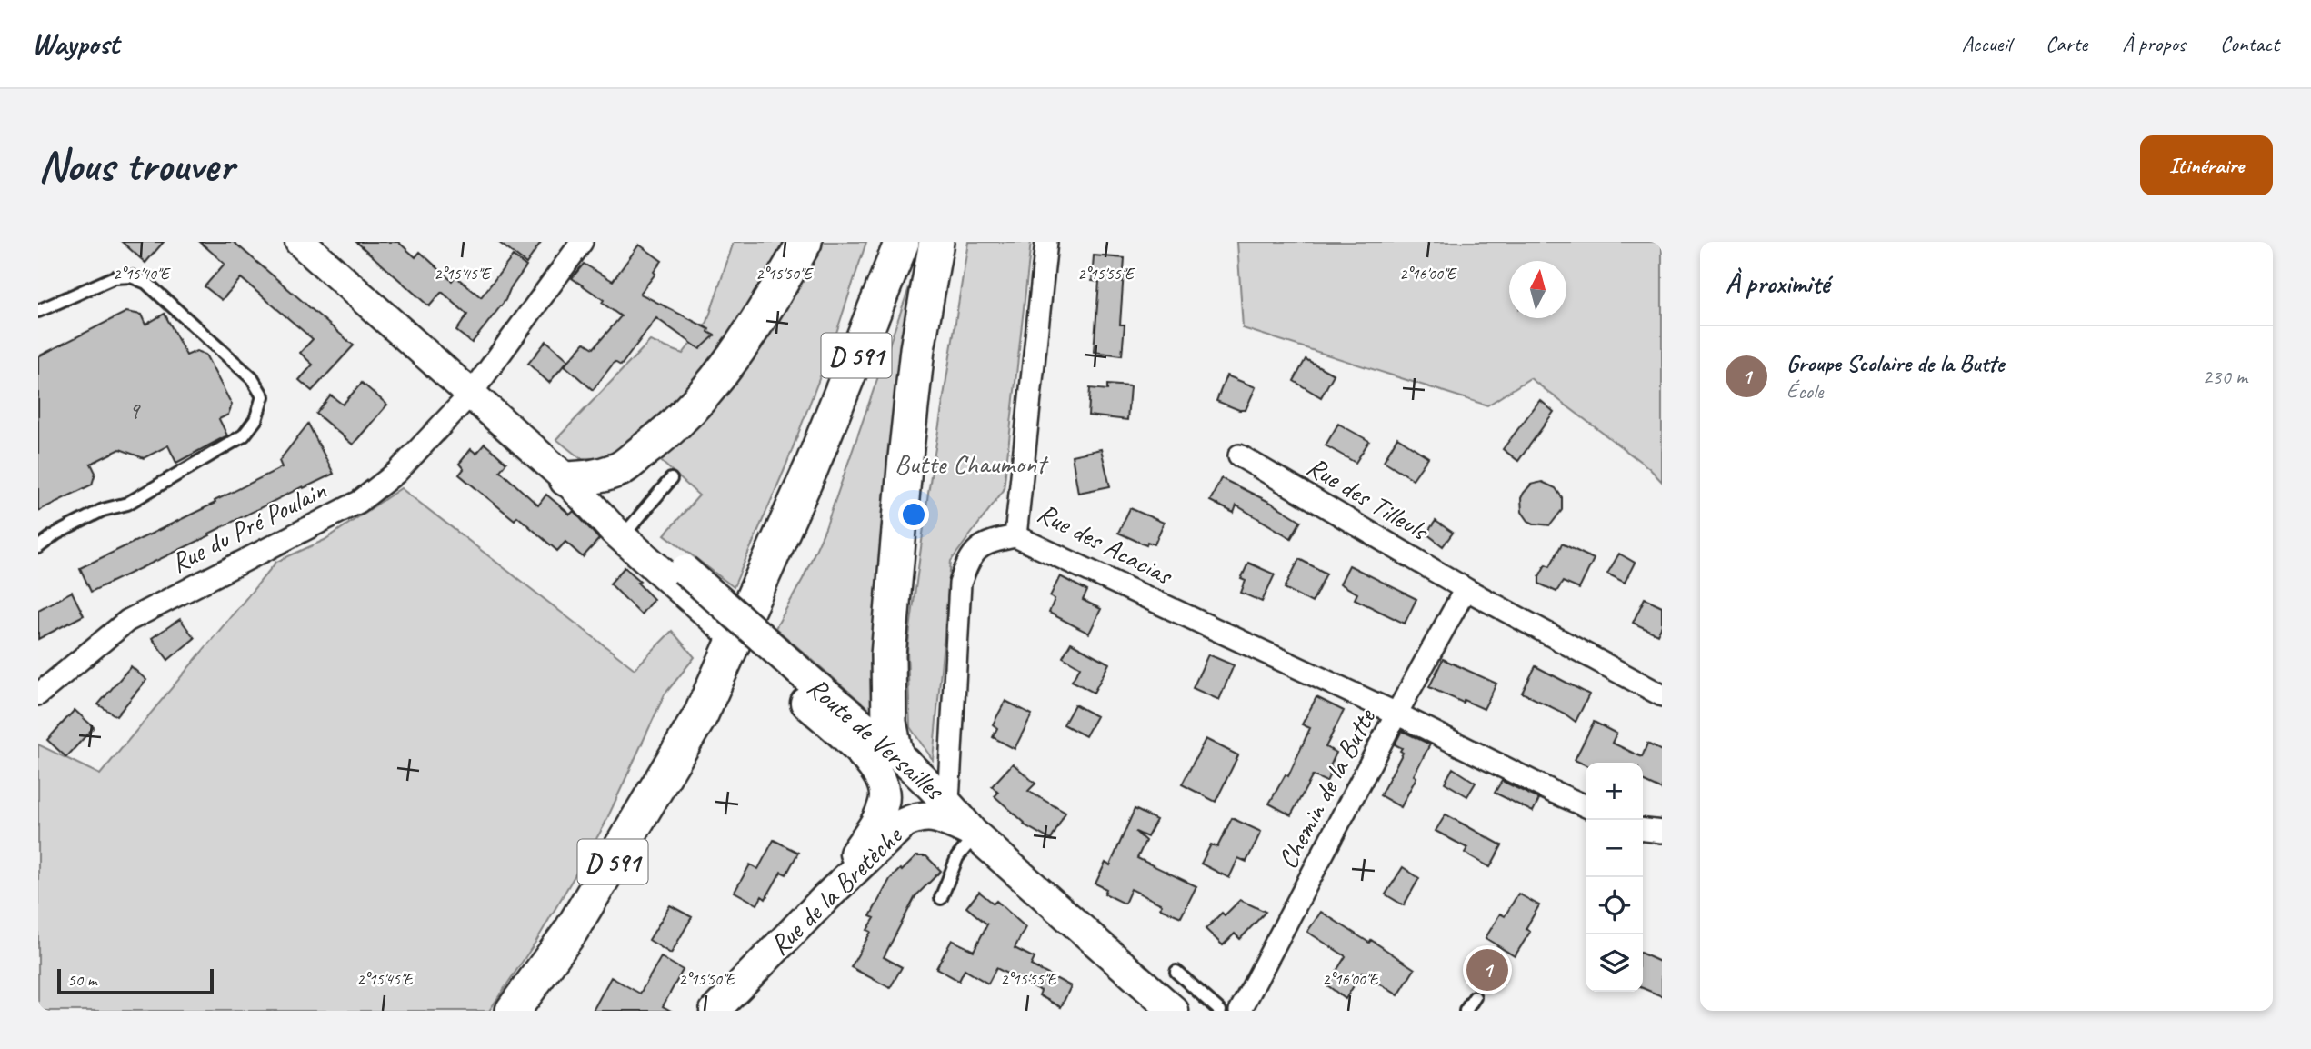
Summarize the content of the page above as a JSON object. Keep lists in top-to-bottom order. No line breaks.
{"streets":{"main road":["D 591","Route de Versailles","Rue de la Bretèche"],"street":["Rue des Tilleuls","Rue du Pré Poulain","Rue des Acacias","Chemin de la Butte"]},"crossings":[["Rue du Pré Poulain","Route de Versailles"],["Rue des Acacias","Chemin de la Butte"],["Route de Versailles","Rue de la Bretèche"]],"parks":["Butte Chaumont"],"house_numbers":["9"],"scale_bar":"50 m","north":"top","page":{"header":"Waypost","nav":["Accueil","Carte","À propos","Contact"],"buttons":"Itinéraire","title":"Nous trouver","heading":"À proximité","list":[{"mark":"1","name":"Groupe Scolaire de la Butte","note":"École","value":"230 m"}],"map_buttons":["+","−"],"pins":"1","scale":"50 m"},"coordinates":["2°15'40\"E","2°15'45\"E","2°15'50\"E","2°15'55\"E","2°16'00\"E"]}
